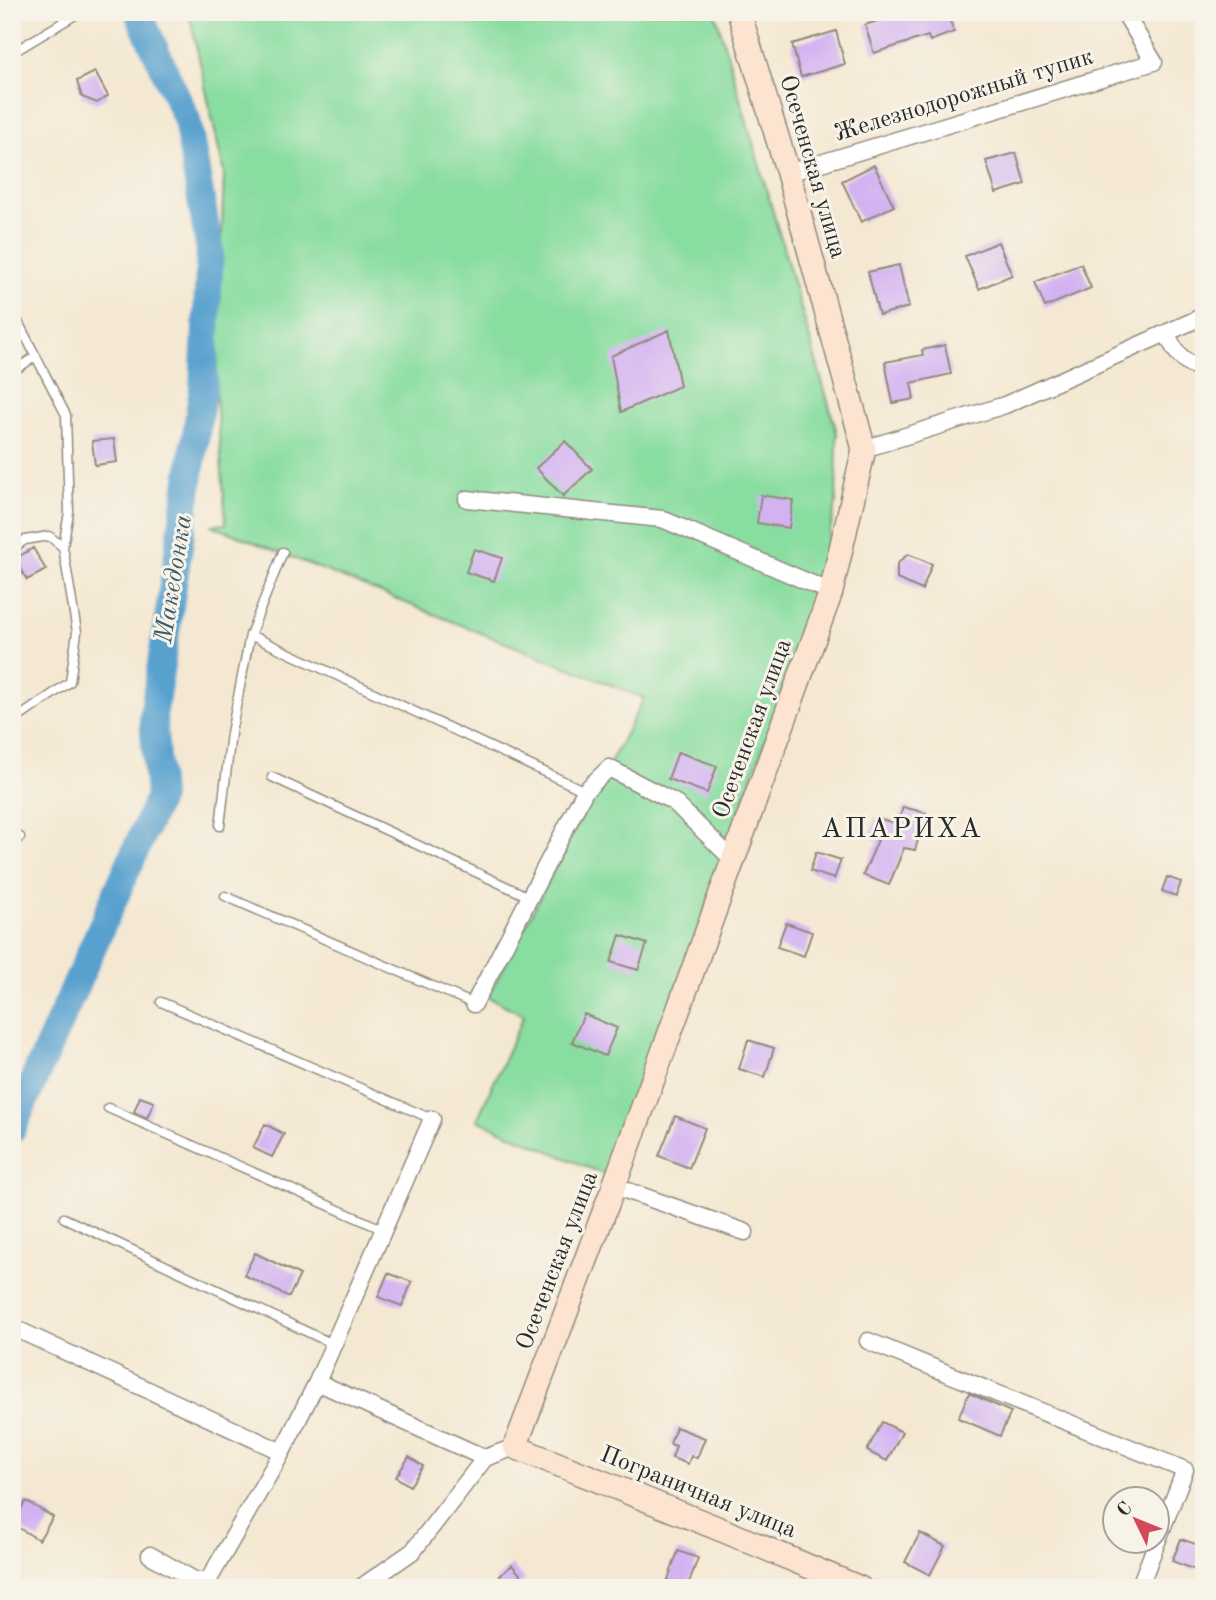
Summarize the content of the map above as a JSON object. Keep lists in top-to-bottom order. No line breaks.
{"streets":{"street":["Железнодорожный тупик","Осеченская улица","Пограничная улица"]},"crossings":[["Железнодорожный тупик","Осеченская улица"],["Осеченская улица","Пограничная улица"]],"districts":["АПАРИХА"],"water":["Македонка"],"north":"top left"}
